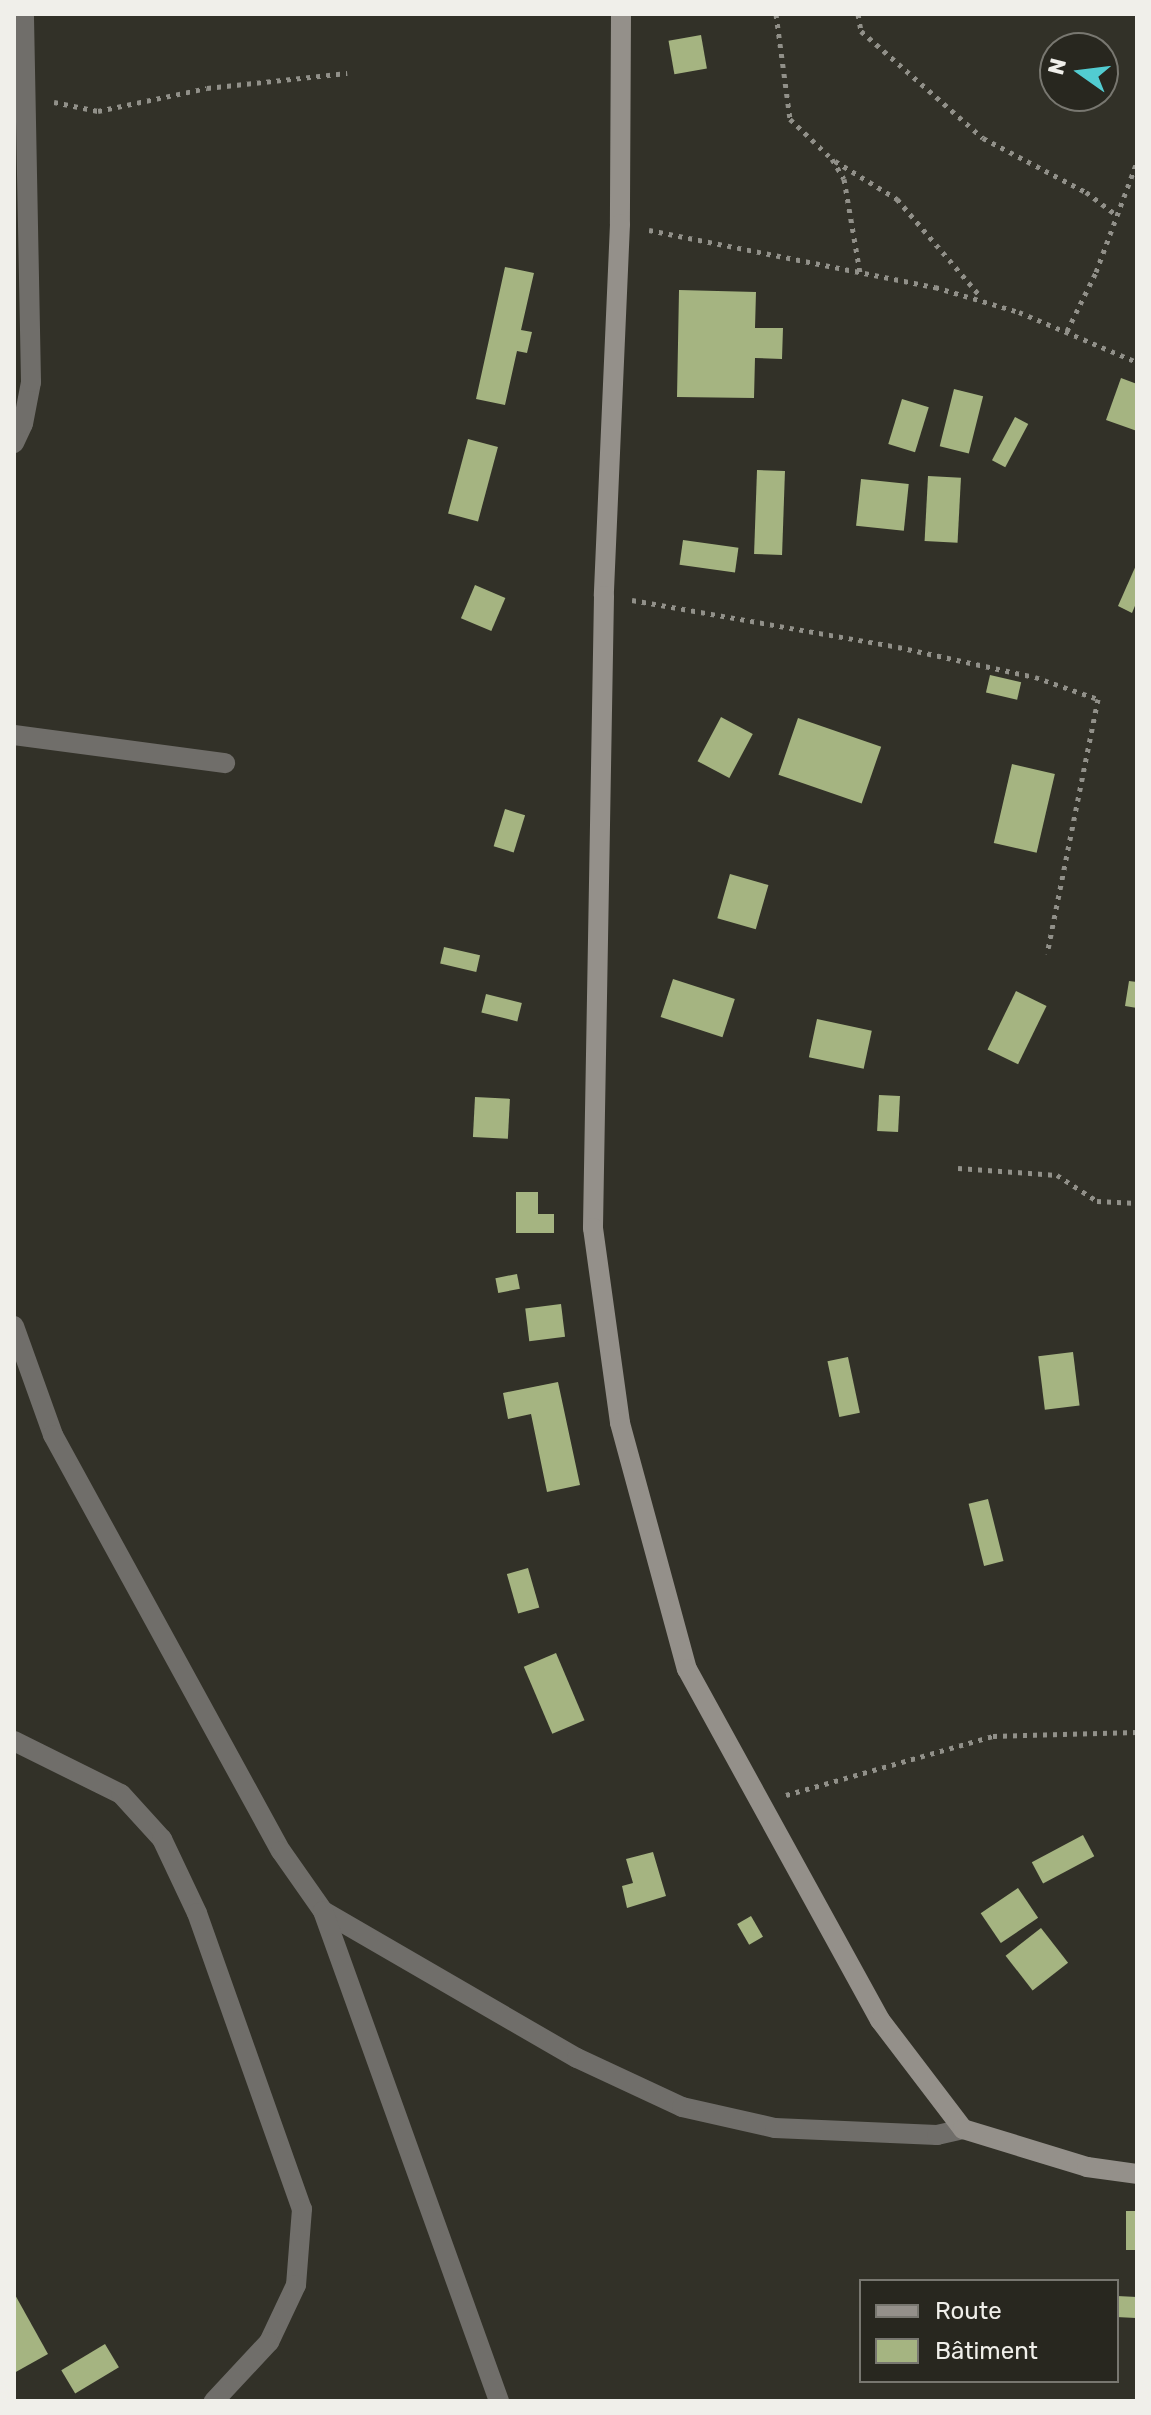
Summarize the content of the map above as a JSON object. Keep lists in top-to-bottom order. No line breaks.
{"legend":["Route","Bâtiment"],"north":"left"}
